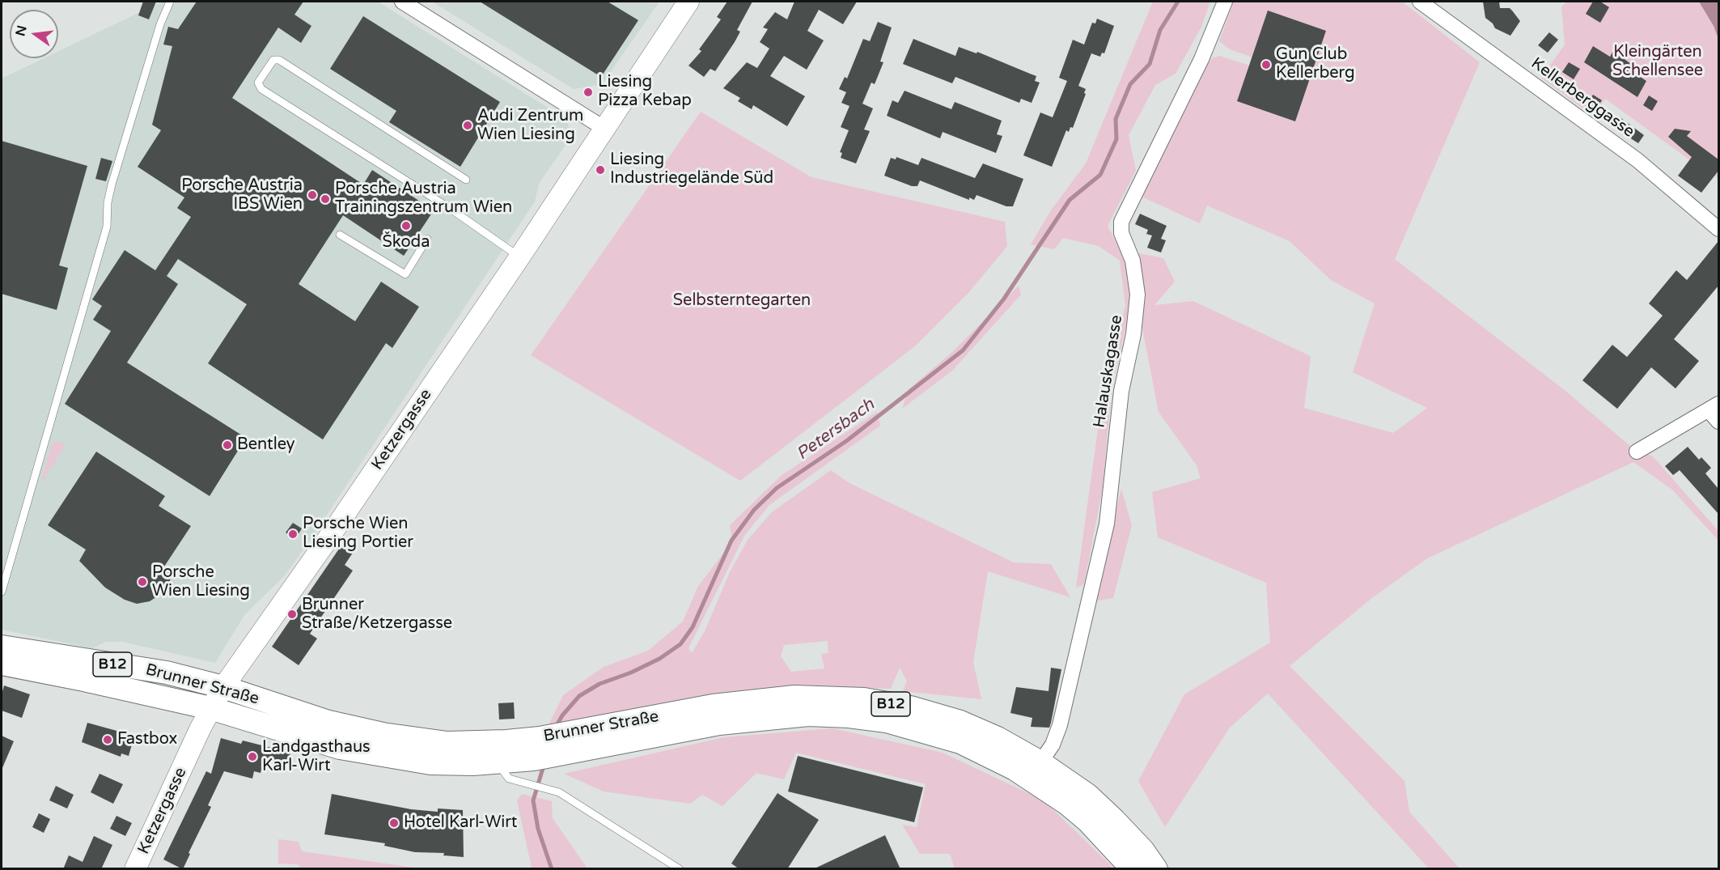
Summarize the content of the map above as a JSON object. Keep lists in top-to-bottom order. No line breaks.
{"streets":{"main road":["Ketzergasse","B12","Brunner Straße"],"street":["Kellerberggasse","Halauskagasse"]},"crossings":[["Halauskagasse","Brunner Straße"],["Ketzergasse","Brunner Straße"]],"water":["Petersbach"],"parks":["Kleingärten Schellensee","Selbsterntegarten"],"places":["Gun Club Kellerberg","Liesing Pizza Kebap","Audi Zentrum Wien Liesing","Liesing Industriegelände Süd","Porsche Austria IBS Wien","Porsche Austria Trainingszentrum Wien","Škoda","Bentley","Porsche Wien Liesing Portier","Porsche Wien Liesing","Brunner Straße/Ketzergasse","Fastbox","Landgasthaus Karl-Wirt","Hotel Karl-Wirt"],"north":"left"}
